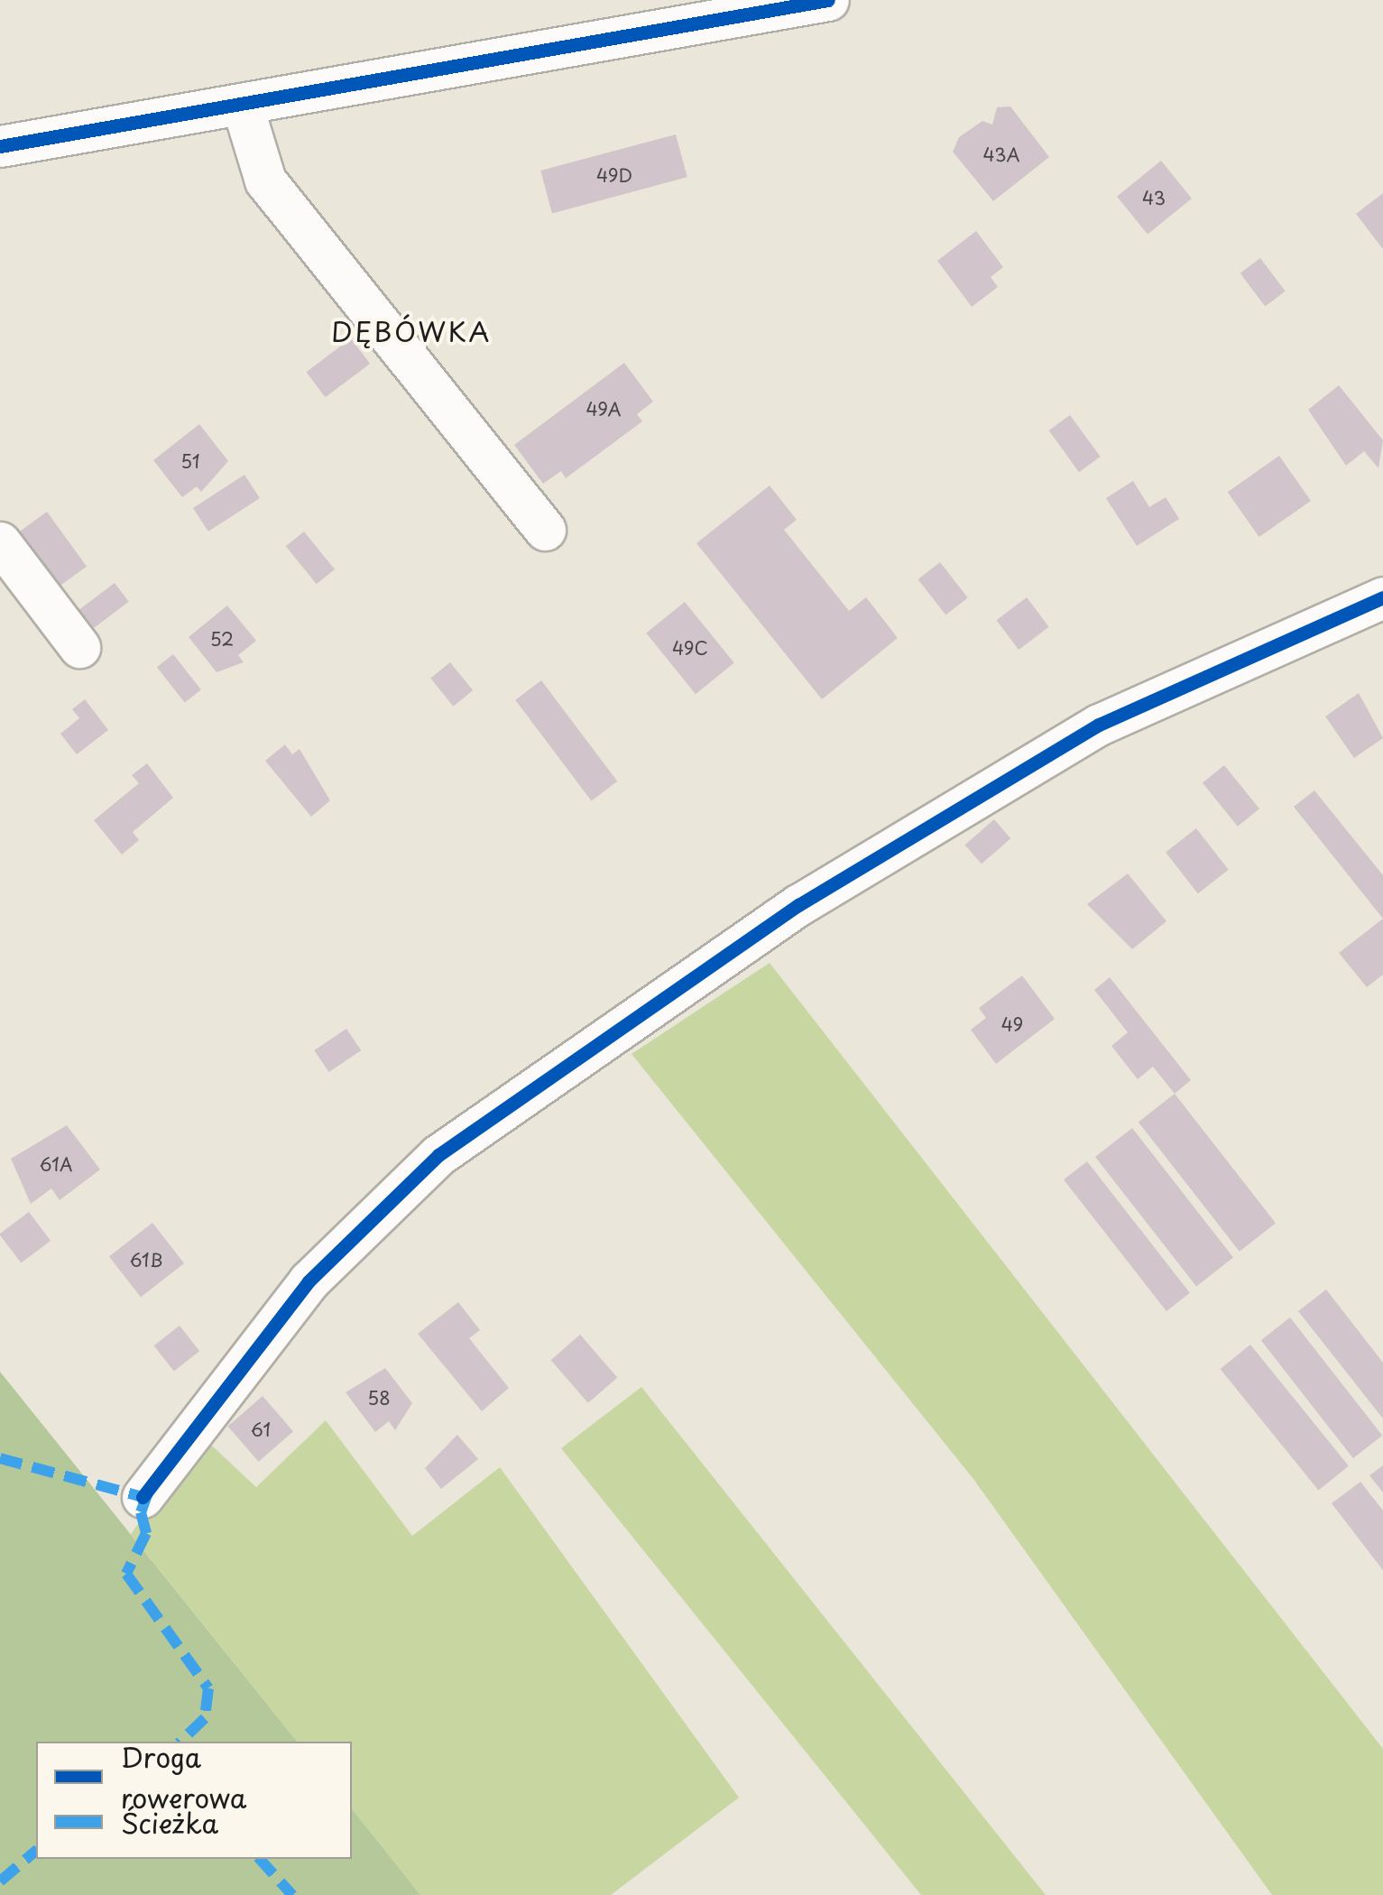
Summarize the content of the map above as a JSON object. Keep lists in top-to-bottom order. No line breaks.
{"districts":["DĘBÓWKA"],"house_numbers":["43A","49D","43","49A","51","52","49C","49","61A","61B","58","61"],"legend":["Droga rowerowa","Ścieżka"]}
